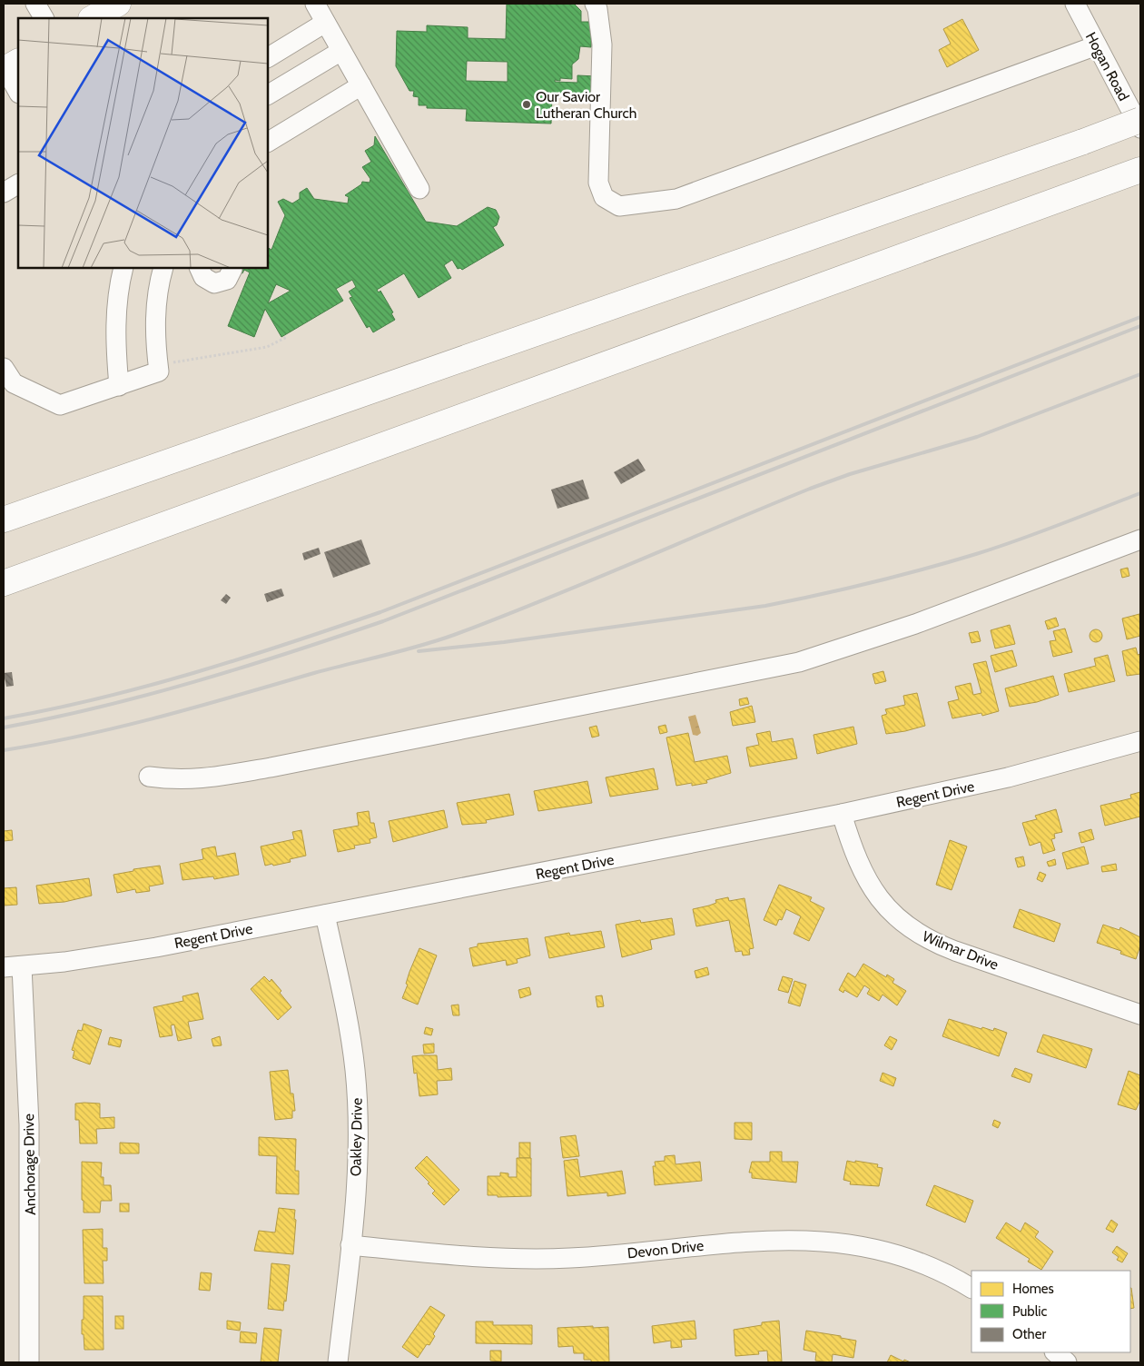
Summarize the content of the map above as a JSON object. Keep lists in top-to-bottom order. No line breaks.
{"streets":{"street":["Hogan Road","Regent Drive","Wilmar Drive","Oakley Drive","Anchorage Drive","Devon Drive"]},"crossings":[["Regent Drive","Wilmar Drive"],["Regent Drive","Oakley Drive"],["Regent Drive","Anchorage Drive"],["Oakley Drive","Devon Drive"]],"places":["Our Savior Lutheran Church"],"legend":["Homes","Public","Other"]}
